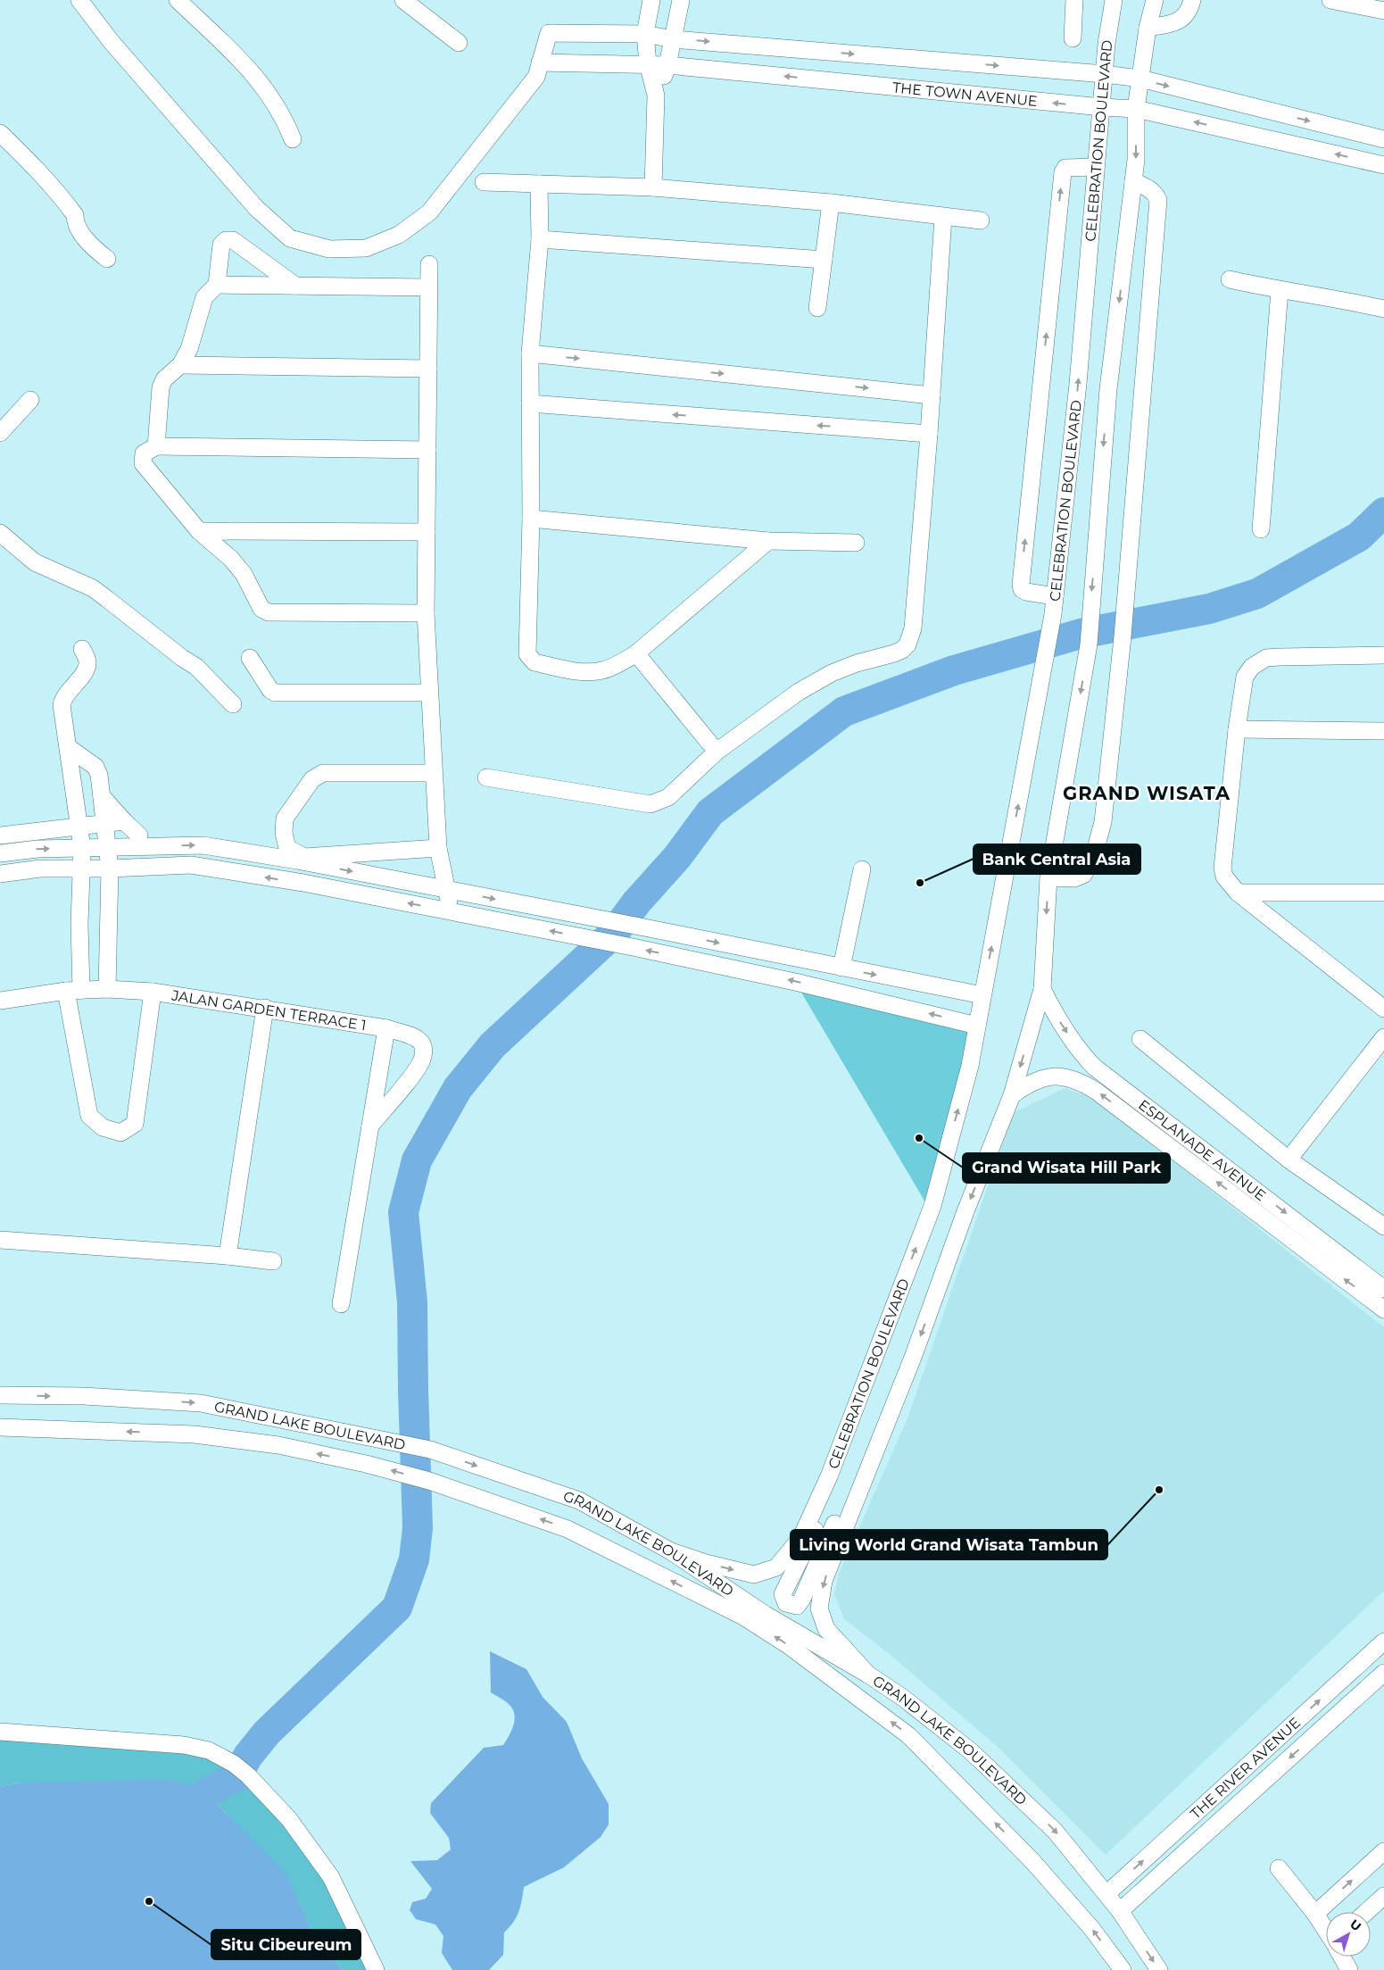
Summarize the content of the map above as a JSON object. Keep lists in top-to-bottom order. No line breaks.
{"streets":{"street":["THE TOWN AVENUE","CELEBRATION BOULEVARD","JALAN GARDEN TERRACE 1","ESPLANADE AVENUE","GRAND LAKE BOULEVARD","THE RIVER AVENUE"]},"crossings":[["THE TOWN AVENUE","CELEBRATION BOULEVARD"],["CELEBRATION BOULEVARD","GRAND LAKE BOULEVARD"],["GRAND LAKE BOULEVARD","THE RIVER AVENUE"]],"districts":["GRAND WISATA"],"places":["Bank Central Asia","Grand Wisata Hill Park","Living World Grand Wisata Tambun","Situ Cibeureum"],"north":"top right"}
